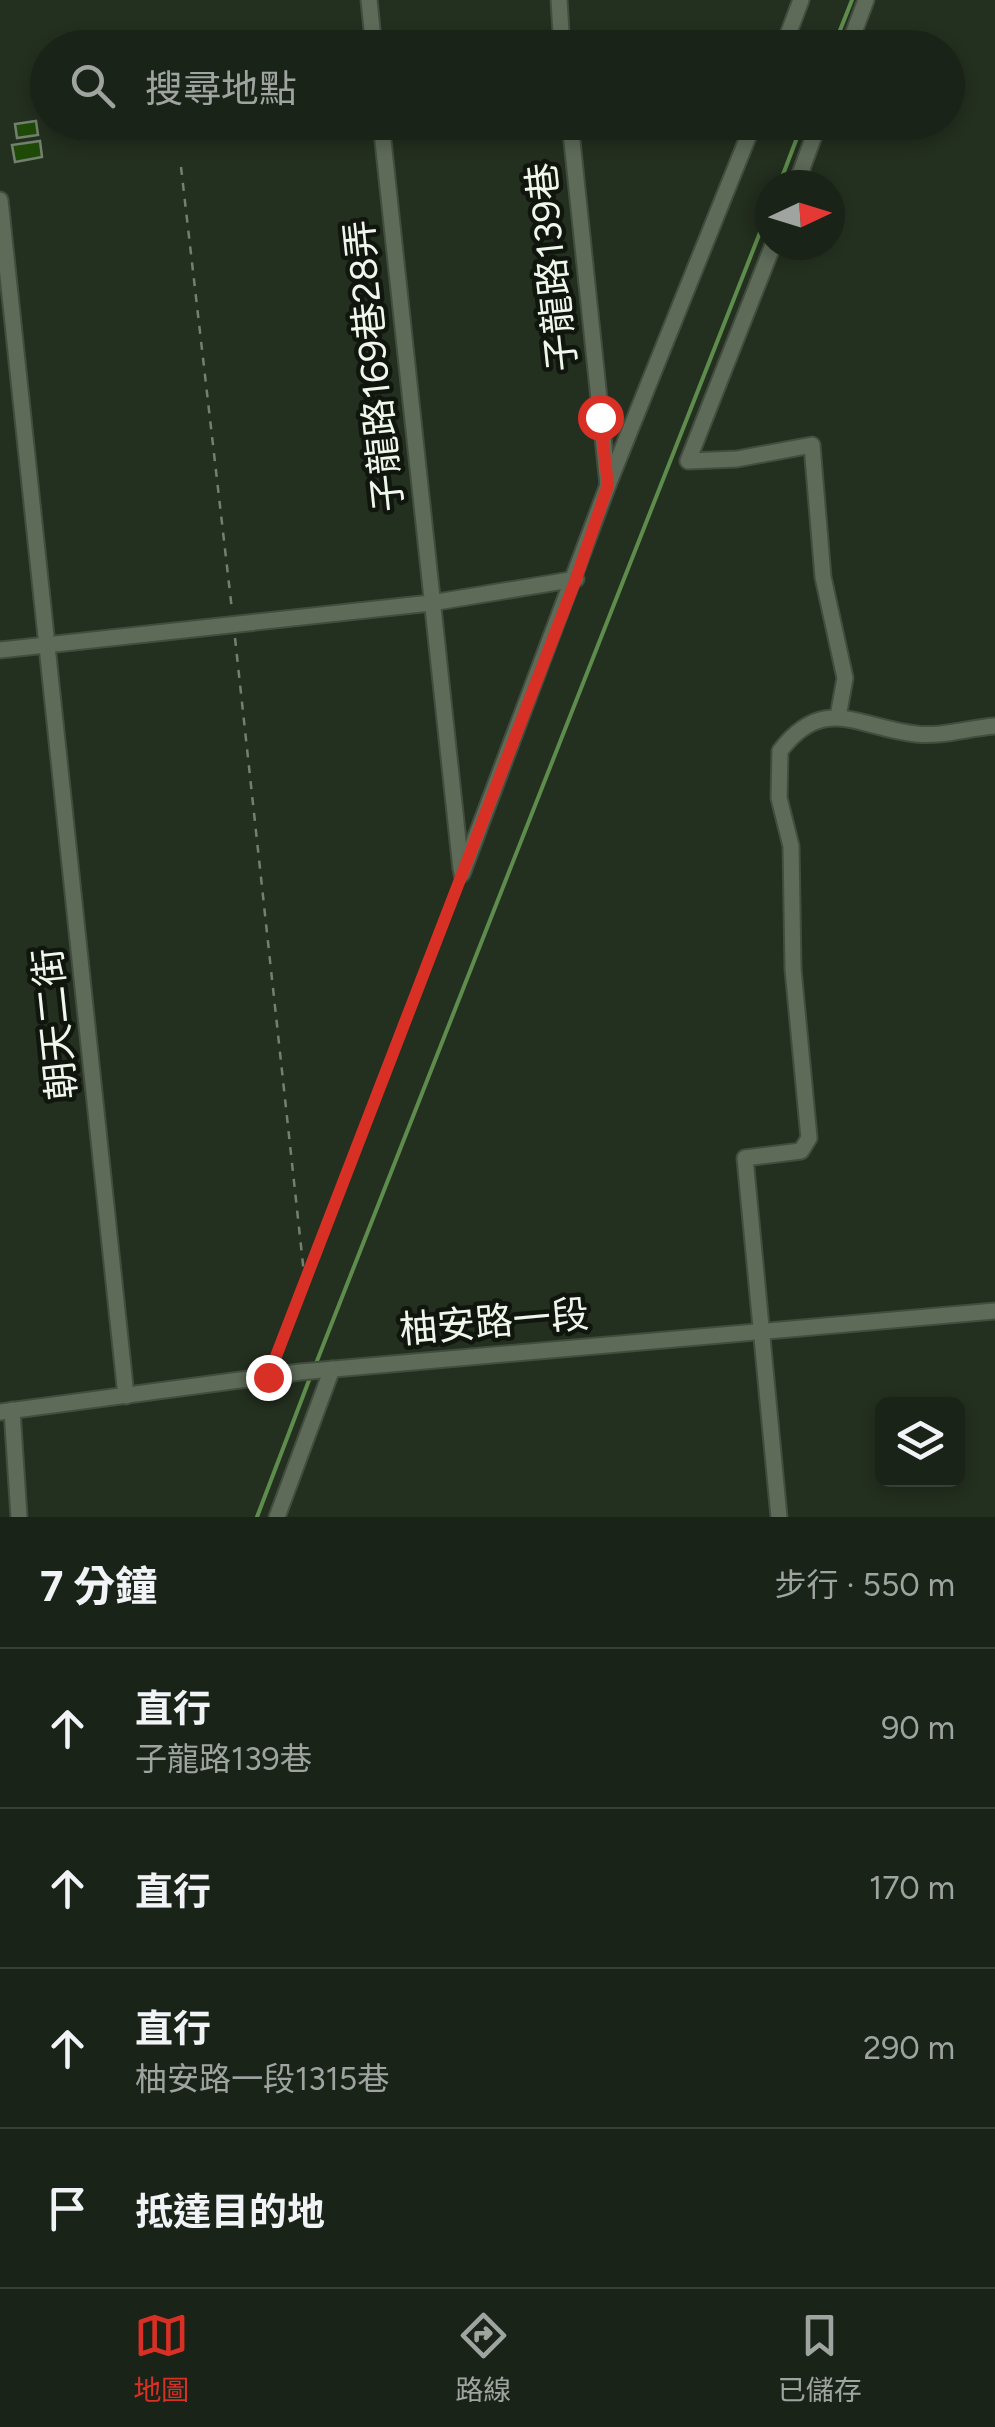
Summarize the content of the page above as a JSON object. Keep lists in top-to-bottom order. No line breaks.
{"streets":{"street":["子龍路139巷","子龍路169巷28弄","朝天二街","柚安路一段"]},"crossings":[["子龍路139巷","子龍路169巷28弄"],["朝天二街","柚安路一段"]],"north":"right","page":{"search":"搜尋地點","heading":["7 分鐘","步行 · 550 m"],"list":[["直行","子龍路139巷","90 m"],["直行","170 m"],["直行","柚安路一段1315巷","290 m"],"抵達目的地"],"nav":["地圖","路線","已儲存"]}}
